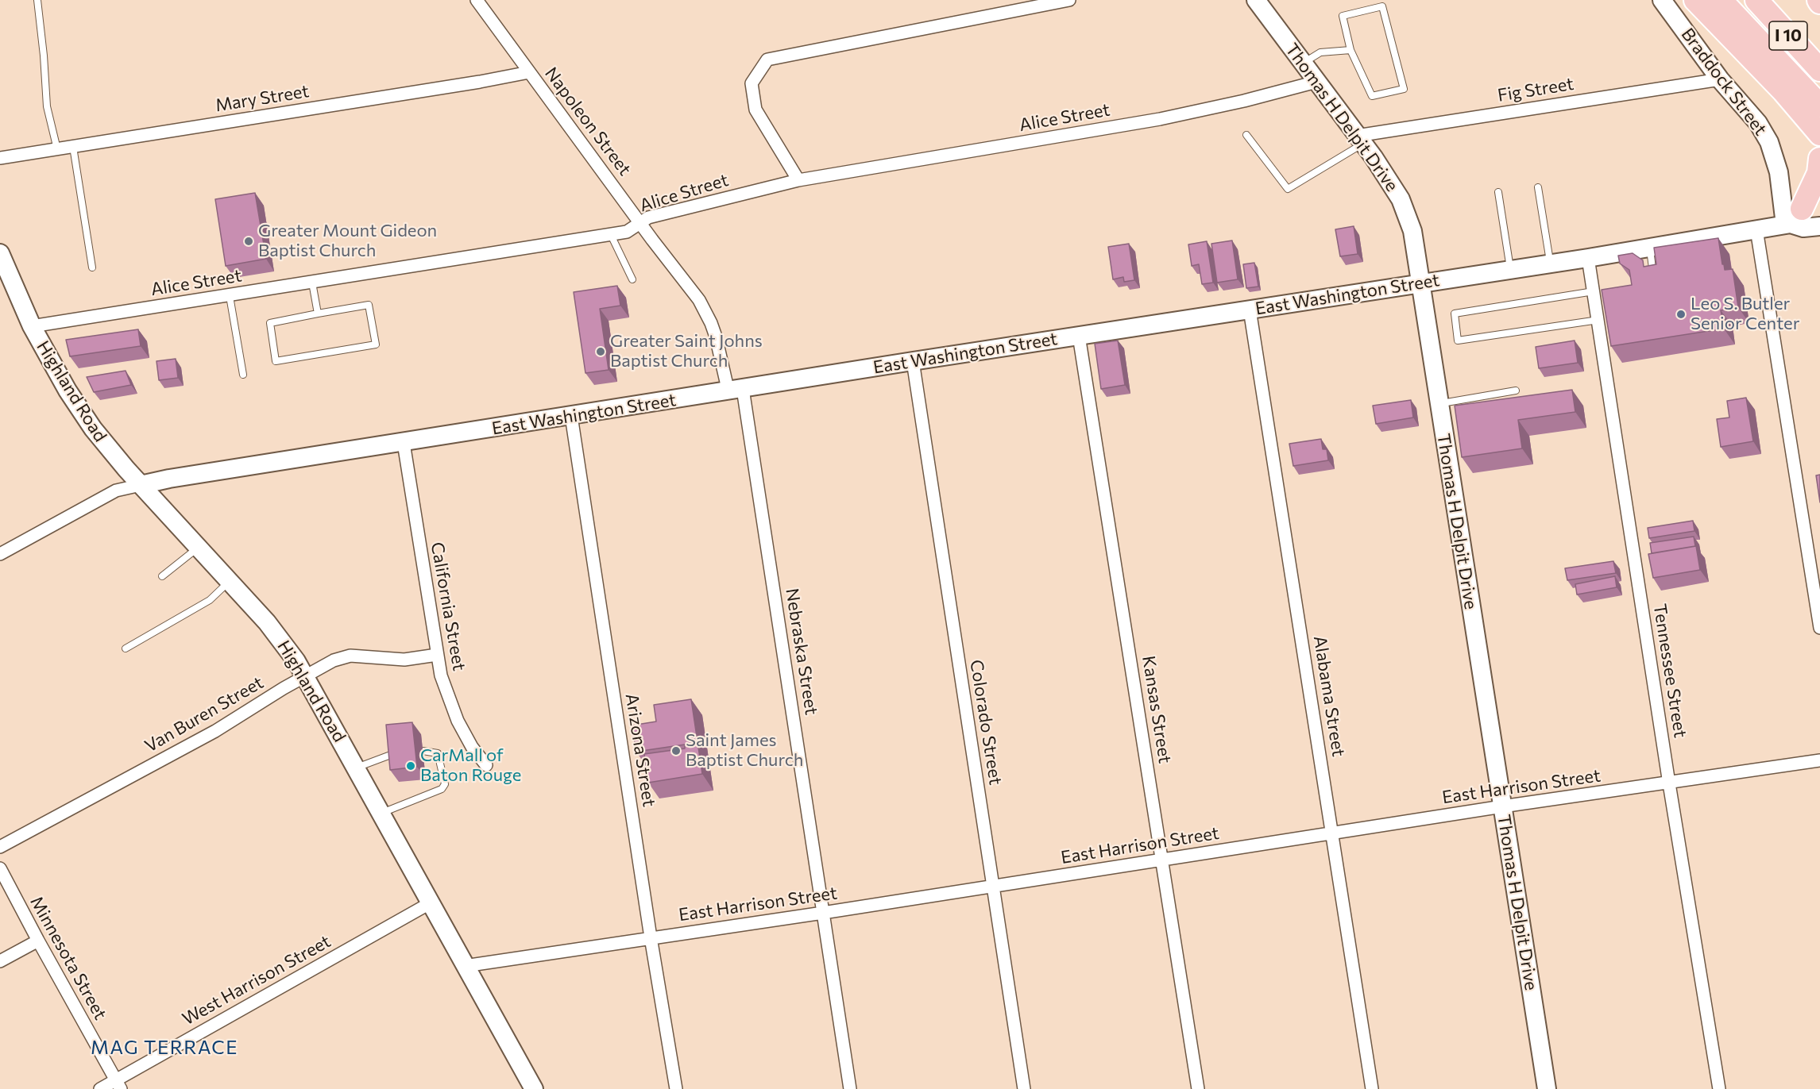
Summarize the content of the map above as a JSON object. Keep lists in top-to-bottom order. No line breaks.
{"streets":{"highway":["I 10"],"street":["Braddock Street","Fig Street","Mary Street","Alice Street","Thomas H Delpit Drive","Napoleon Street","East Washington Street","Highland Road","California Street","Nebraska Street","Tennessee Street","Alabama Street","Kansas Street","Van Buren Street","Colorado Street","Arizona Street","East Harrison Street","Minnesota Street","West Harrison Street"]},"crossings":[["Braddock Street","Fig Street"],["Braddock Street","East Washington Street"],["Fig Street","Thomas H Delpit Drive"],["Mary Street","Napoleon Street"],["Alice Street","Thomas H Delpit Drive"],["Alice Street","Napoleon Street"],["Alice Street","Highland Road"],["Thomas H Delpit Drive","East Washington Street"],["Thomas H Delpit Drive","East Harrison Street"],["Napoleon Street","East Washington Street"],["Napoleon Street","Nebraska Street"],["East Washington Street","Highland Road"],["East Washington Street","California Street"],["East Washington Street","Nebraska Street"],["East Washington Street","Tennessee Street"],["East Washington Street","Alabama Street"],["East Washington Street","Kansas Street"],["East Washington Street","Colorado Street"],["East Washington Street","Arizona Street"],["Highland Road","Van Buren Street"],["Highland Road","East Harrison Street"],["Highland Road","West Harrison Street"],["California Street","Van Buren Street"],["Nebraska Street","East Harrison Street"],["Tennessee Street","East Harrison Street"],["Alabama Street","East Harrison Street"],["Kansas Street","East Harrison Street"],["Colorado Street","East Harrison Street"],["Arizona Street","East Harrison Street"],["Minnesota Street","West Harrison Street"]],"districts":["MAG TERRACE"],"places":["Greater Mount Gideon Baptist Church","Leo S. Butler Senior Center","Greater Saint Johns Baptist Church","Saint James Baptist Church","CarMall of Baton Rouge"]}
